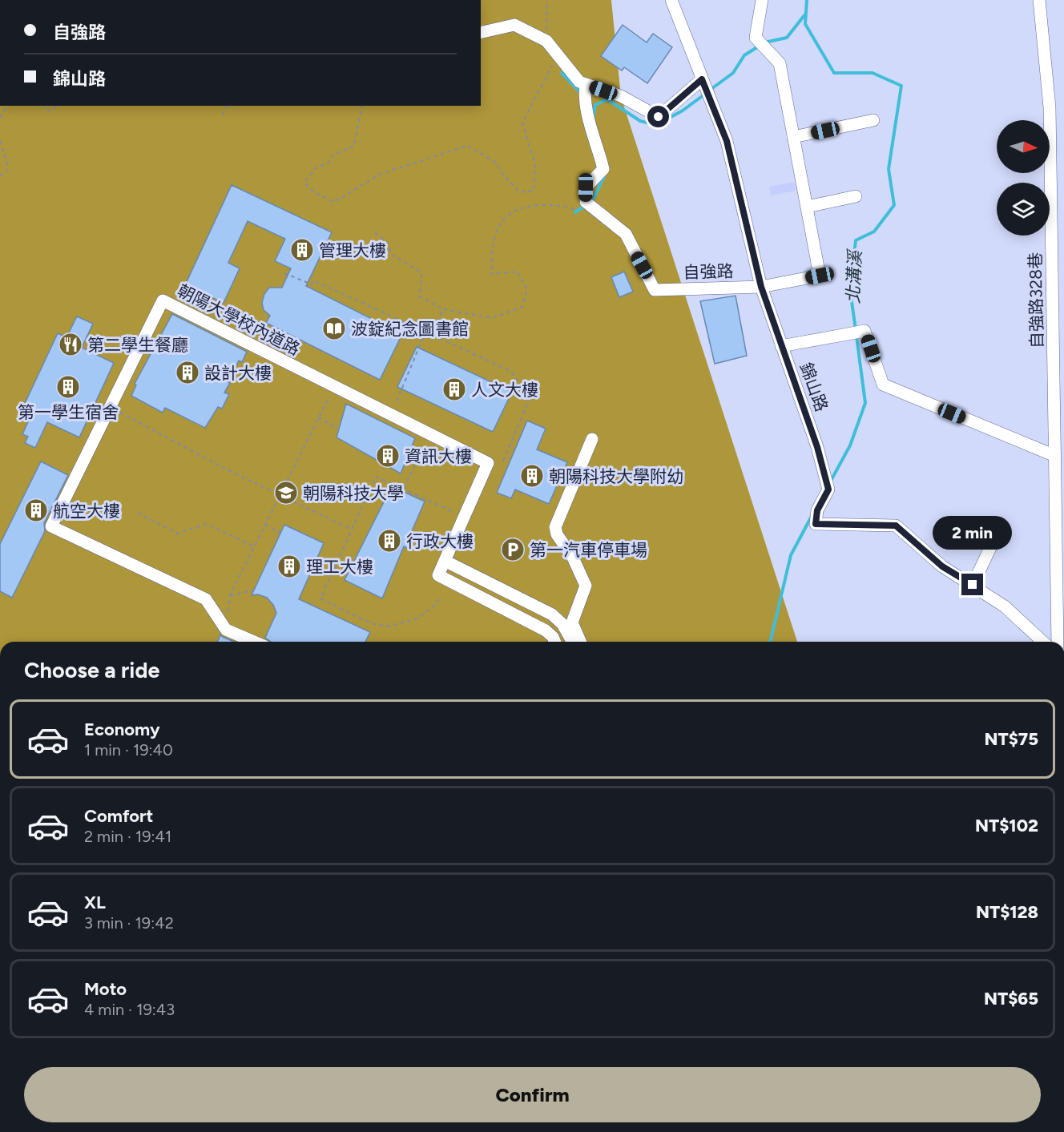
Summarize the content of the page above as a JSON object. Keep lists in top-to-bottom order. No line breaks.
{"streets":{"street":["自強路","自強路328巷","朝陽大學校內道路","錦山路"]},"crossings":[["自強路","錦山路"]],"water":["北溝溪"],"places":{"building":["管理大樓","設計大樓","第一學生宿舍","人文大樓","資訊大樓","朝陽科技大學附幼","航空大樓","行政大樓","理工大樓"],"library":["波錠紀念圖書館"],"restaurant":["第二學生餐廳"],"school or university":["朝陽科技大學"],"parking":["第一汽車停車場"]},"north":"right","page":{"banner":["自強路","錦山路"],"bubble":"2 min","heading":"Choose a ride","list":[{"name":"Economy","note":"1 min · 19:40","value":"NT$75"},{"name":"Comfort","note":"2 min · 19:41","value":"NT$102"},{"name":"XL","note":"3 min · 19:42","value":"NT$128"},{"name":"Moto","note":"4 min · 19:43","value":"NT$65"}],"buttons":"Confirm"}}
